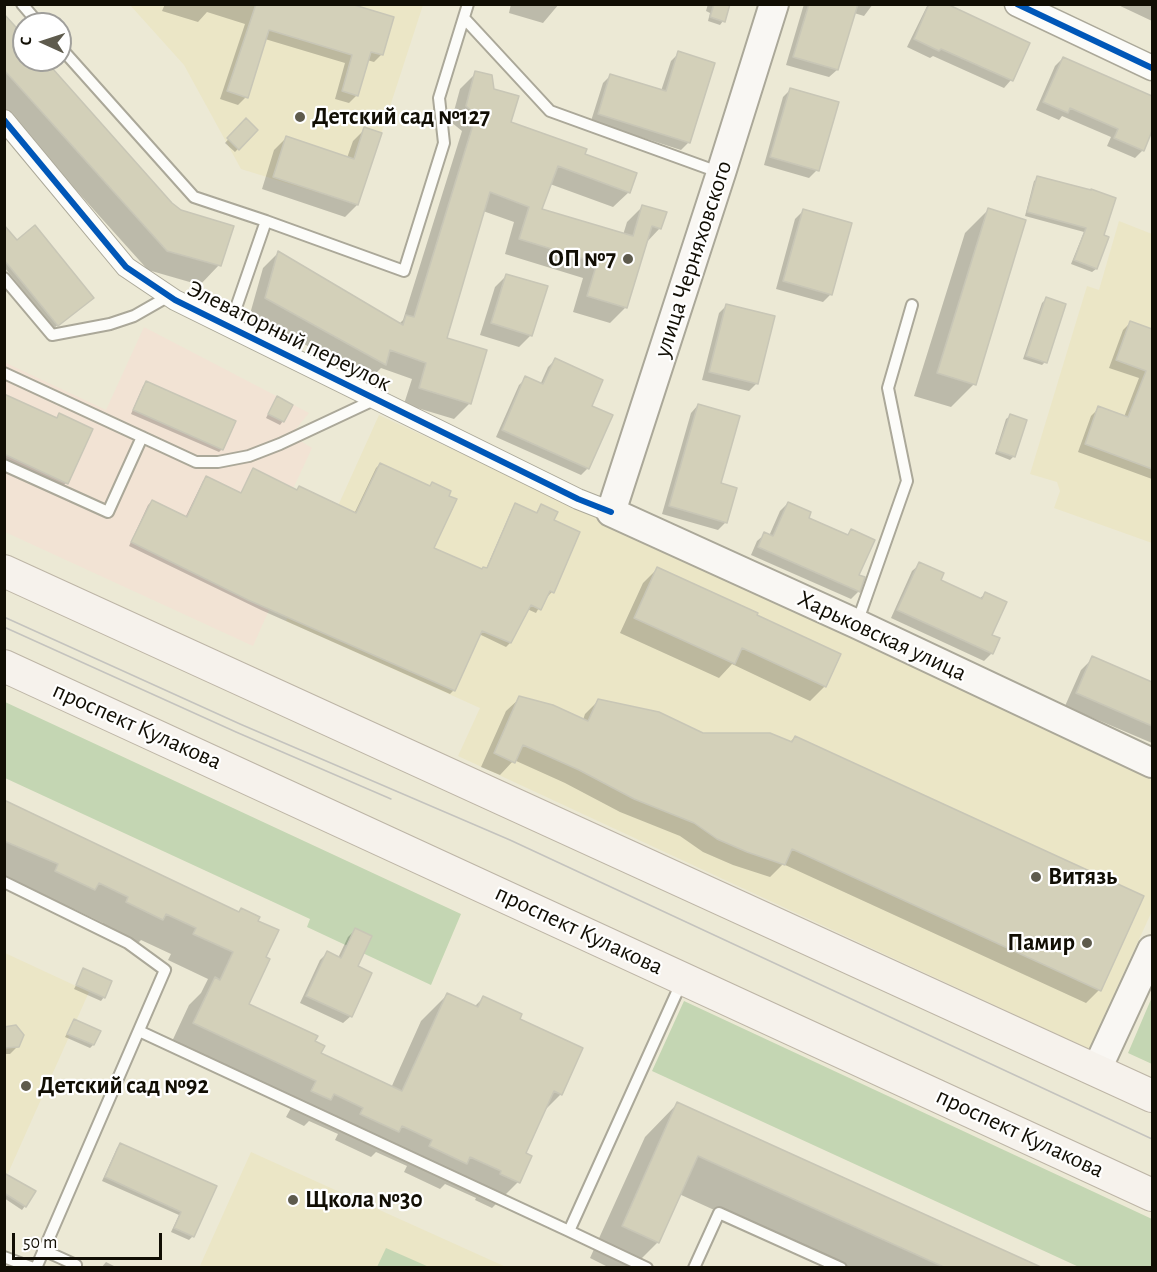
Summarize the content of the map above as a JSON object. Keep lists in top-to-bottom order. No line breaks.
{"streets":{"main road":["улица Черняховского","Харьковская улица","проспект Кулакова"],"street":["Элеваторный переулок"]},"crossings":[["улица Черняховского","Элеваторный переулок"],["улица Черняховского","Харьковская улица"],["Элеваторный переулок","Харьковская улица"]],"places":["Детский сад №127","ОП №7","Витязь","Памир","Детский сад №92","Щкола №30"],"scale_bar":"50 m","north":"left"}
